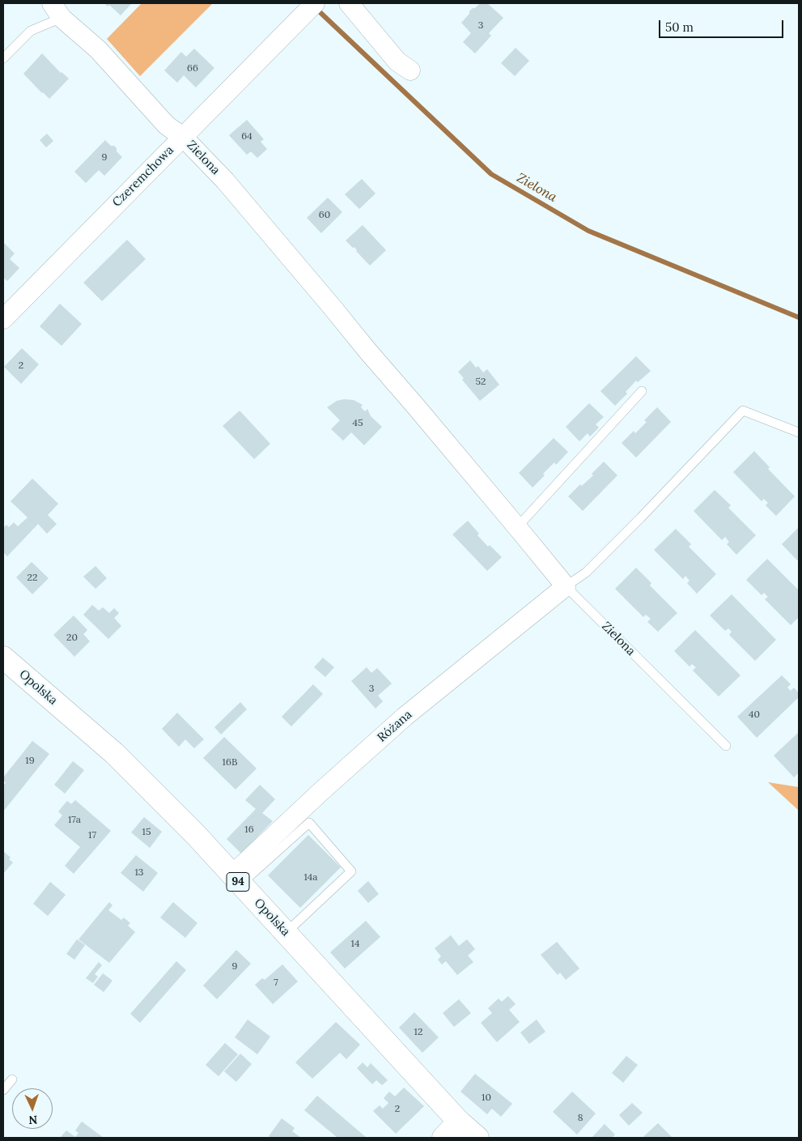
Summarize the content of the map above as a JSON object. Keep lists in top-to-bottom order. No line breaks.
{"streets":{"main road":["Opolska","94"],"street":["Zielona","Czeremchowa","Różana"]},"crossings":[["Zielona","Czeremchowa"],["Zielona","Różana"],["Opolska","Różana"]],"water":["Zielona"],"house_numbers":["3","66","64","9","60","2","52","45","22","20","3","40","19","16B","17a","16","15","17","13","14a","14","9","7","12","10","2","8"],"scale_bar":"50 m","north":"bottom"}
